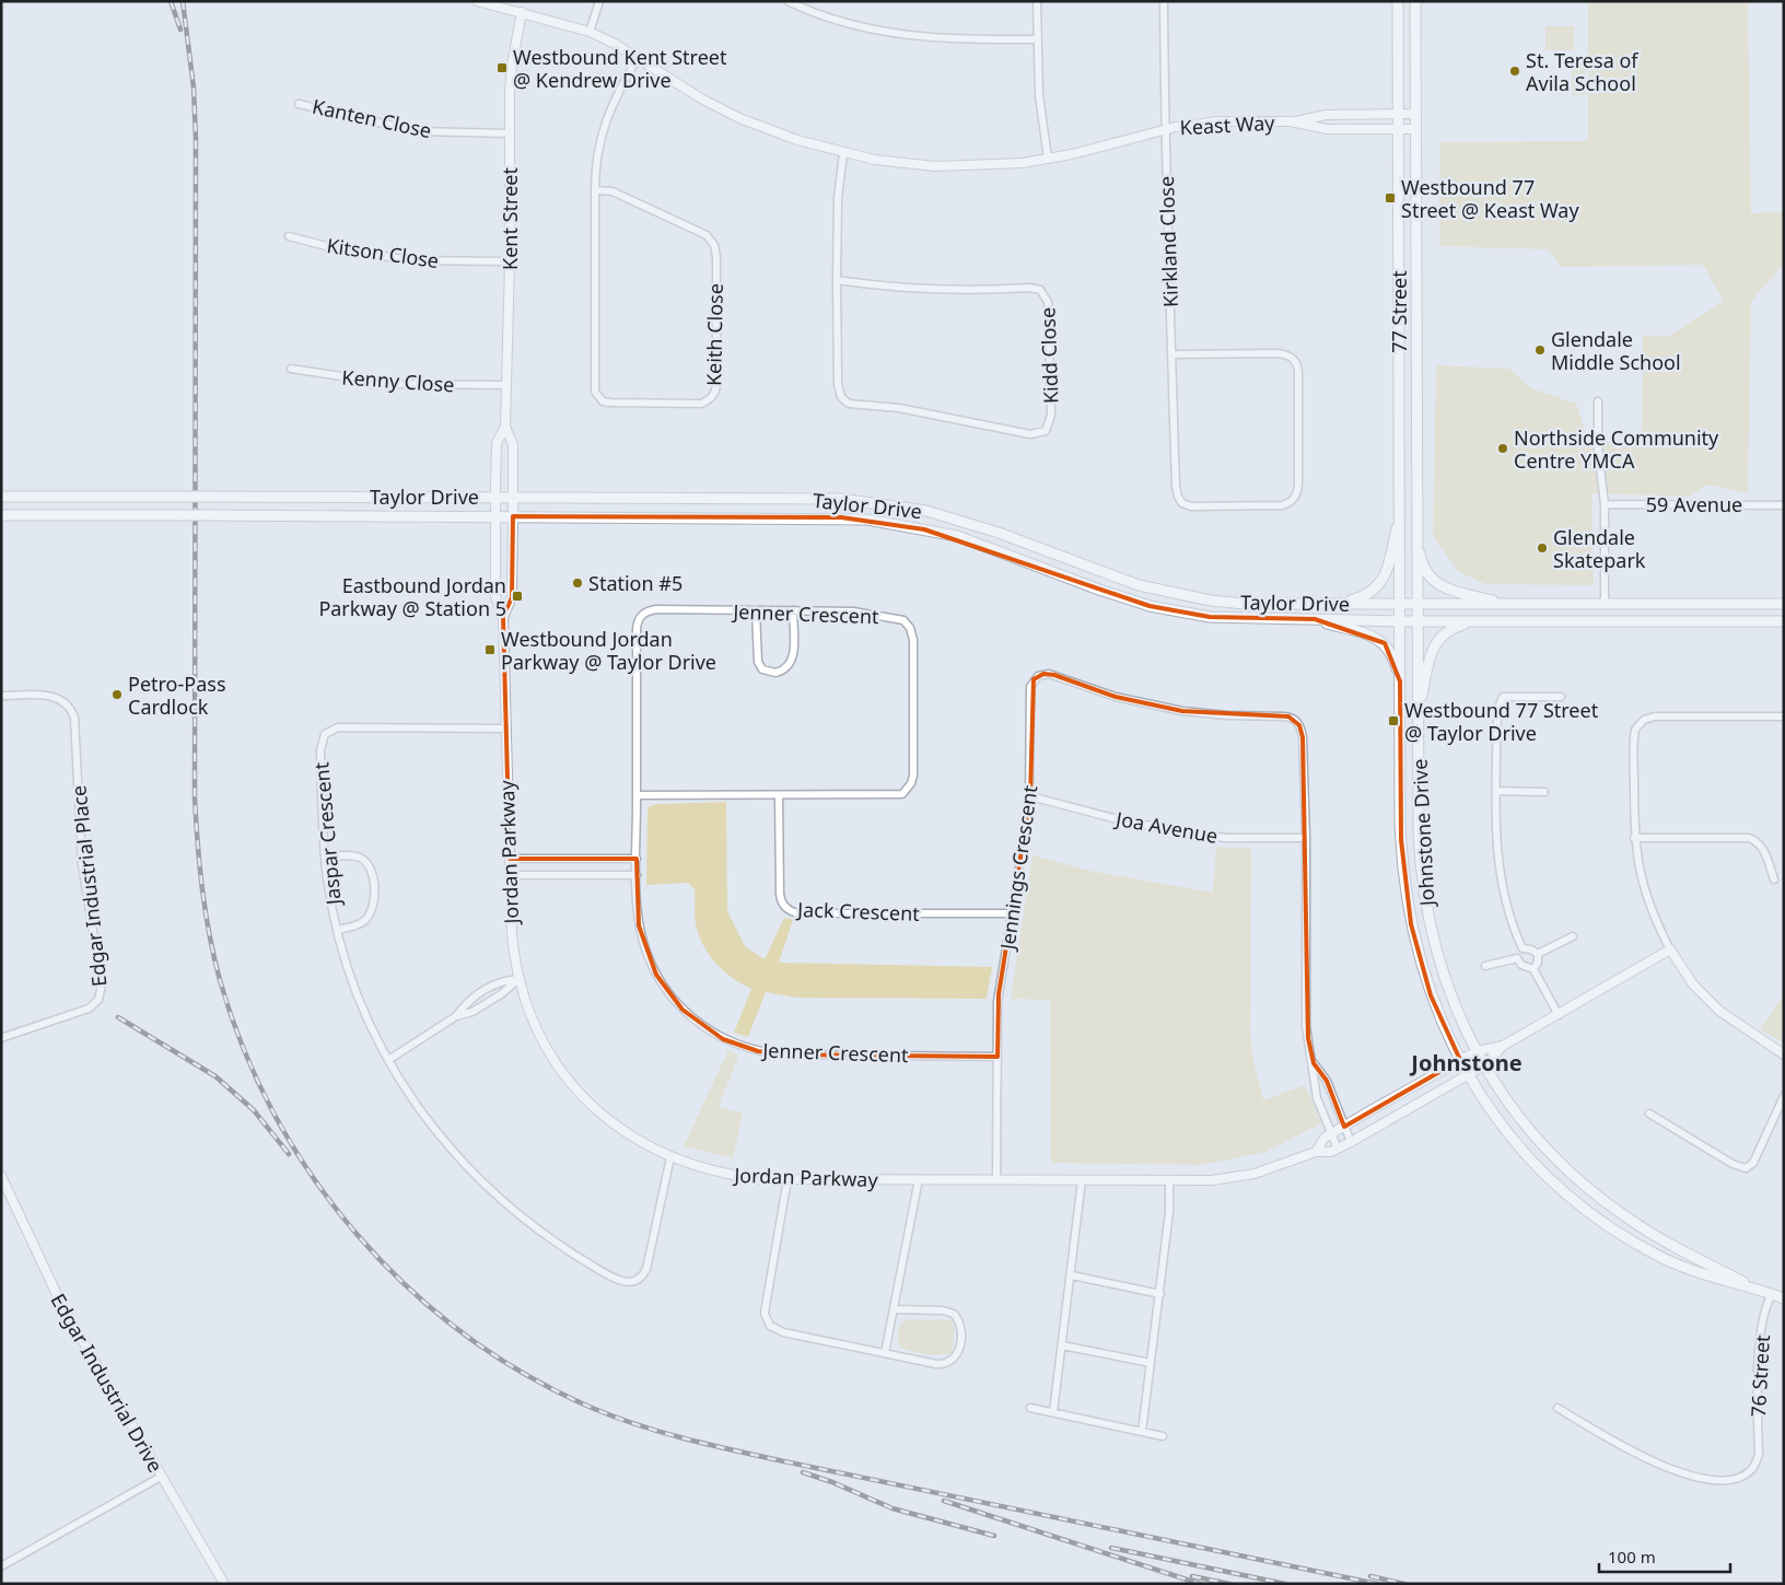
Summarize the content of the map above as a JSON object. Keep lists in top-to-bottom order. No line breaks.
{"streets":{"main road":["77 Street","Taylor Drive","Johnstone Drive"],"street":["Kanten Close","Keast Way","Kent Street","Kirkland Close","Kitson Close","Keith Close","Kidd Close","Kenny Close","59 Avenue","Jenner Crescent","Joa Avenue","Jaspar Crescent","Jordan Parkway","Jennings Crescent","Edgar Industrial Place","Jack Crescent","76 Street","Edgar Industrial Drive"]},"crossings":[["Kanten Close","Kent Street"],["Keast Way","Kent Street"],["Keast Way","Kirkland Close"],["Keast Way","77 Street"],["Keast Way","Keith Close"],["Keast Way","Kidd Close"],["Kent Street","Kitson Close"],["Kent Street","Kenny Close"],["Kent Street","Taylor Drive"],["Kent Street","Jordan Parkway"],["77 Street","Taylor Drive"],["77 Street","Johnstone Drive"],["Taylor Drive","Johnstone Drive"],["Taylor Drive","Jordan Parkway"],["Jenner Crescent","Jennings Crescent"],["Jenner Crescent","Jack Crescent"],["Joa Avenue","Jennings Crescent"],["Johnstone Drive","Jordan Parkway"],["Johnstone Drive","76 Street"],["Jaspar Crescent","Jordan Parkway"],["Jordan Parkway","Jennings Crescent"],["Jennings Crescent","Jack Crescent"]],"districts":["Johnstone"],"places":{"transit":["Westbound Kent Street @ Kendrew Drive","Westbound 77 Street @ Keast Way","Eastbound Jordan Parkway @ Station 5","Westbound Jordan Parkway @ Taylor Drive","Westbound 77 Street @ Taylor Drive"],"other":["St. Teresa of Avila School","Glendale Middle School","Northside Community Centre YMCA","Glendale Skatepark","Station #5","Petro-Pass Cardlock"]},"scale_bar":"100 m"}
